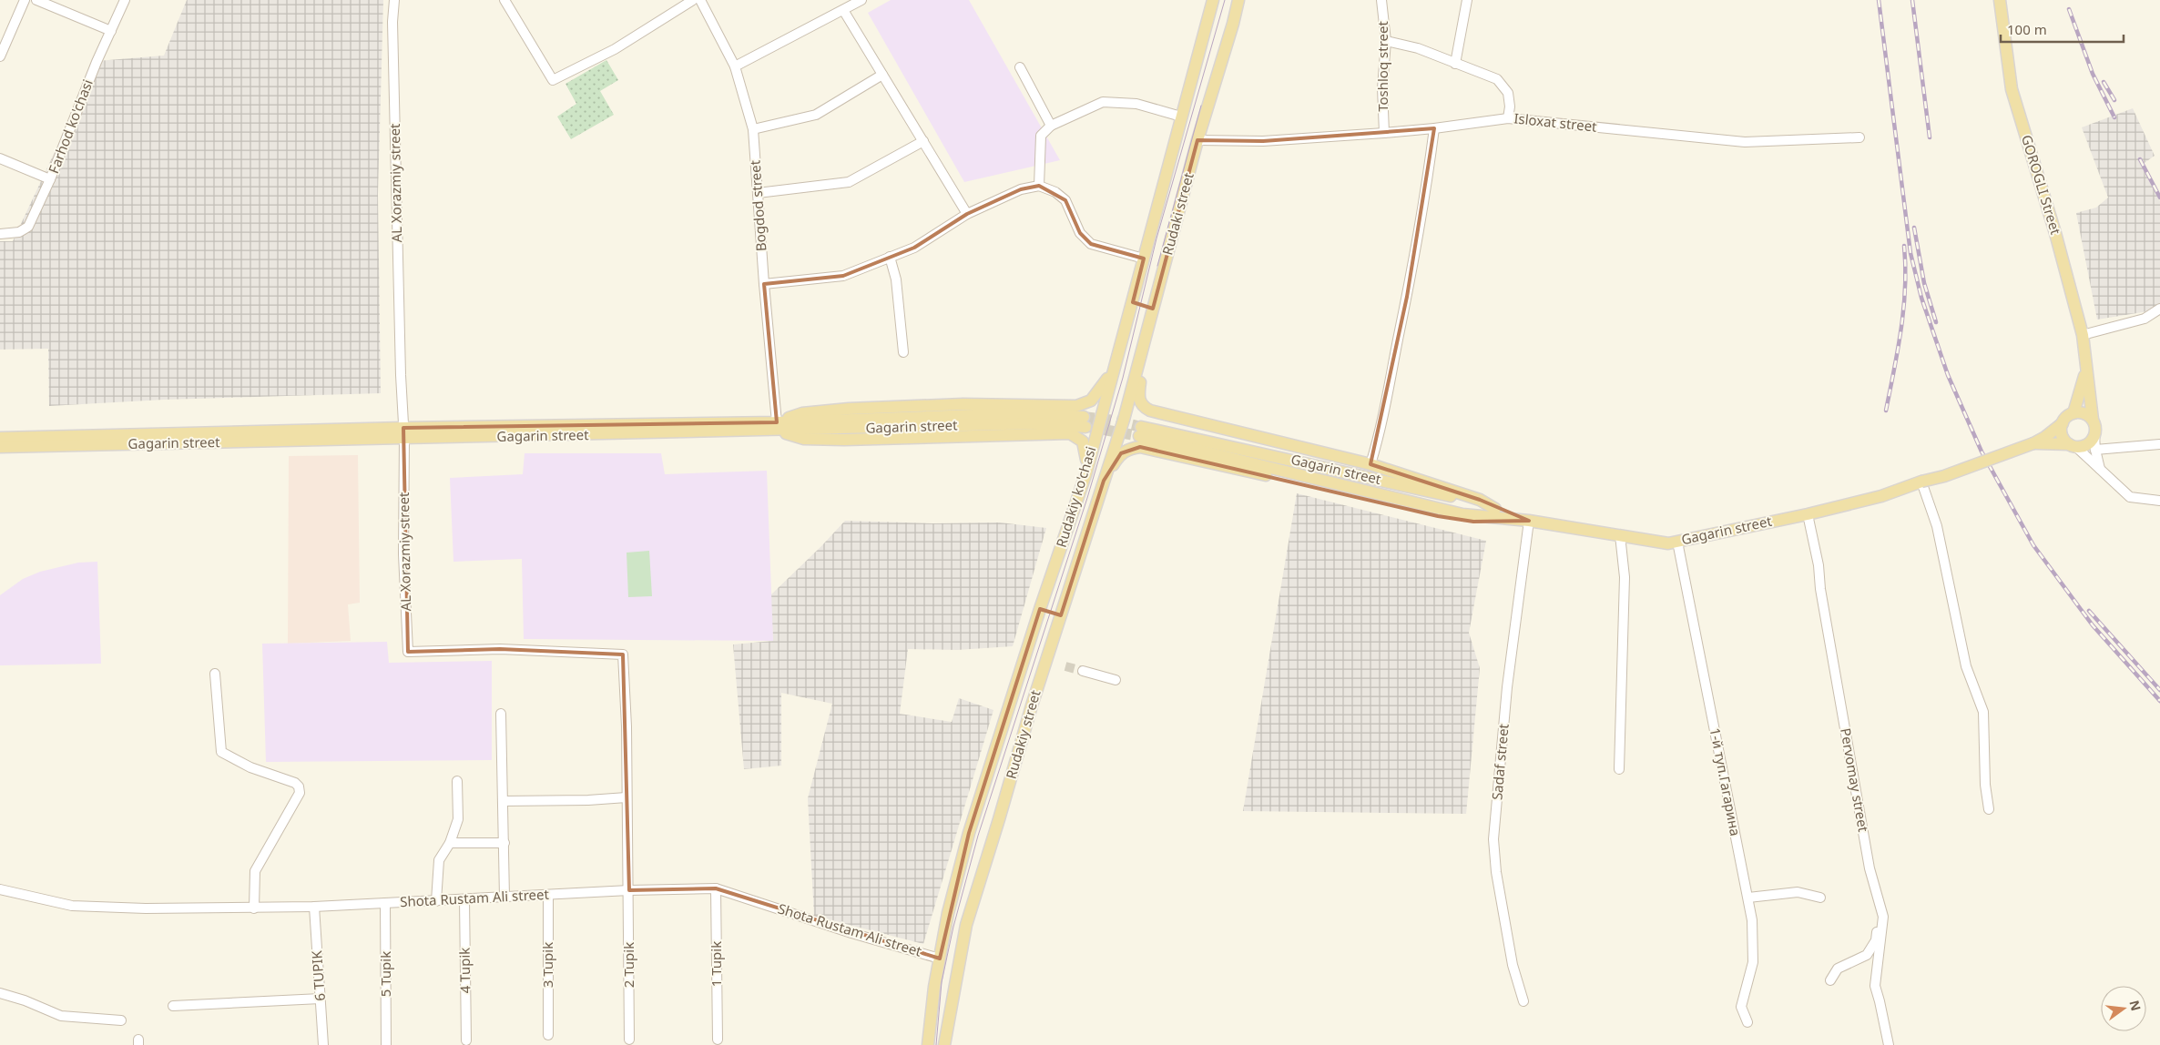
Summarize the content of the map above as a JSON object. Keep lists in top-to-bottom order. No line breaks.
{"streets":{"main road":["GOROGLI Street","Rudaki street","Gagarin street","Rudakiy ko'chasi","Rudakiy street"],"street":["Toshloq street","Isloxat street","Farhod ko'chasi","AL Xorazmiy street","Bogdod street","Sadaf street","Pervomay street","1-й туп.Гагарина","Shota Rustam Ali street","1 Tupik","3 Tupik","2 Tupik","4 Tupik","5 Tupik","6 TUPIK"]},"crossings":[["Toshloq street","Isloxat street"],["Isloxat street","Rudaki street"],["AL Xorazmiy street","Gagarin street"],["AL Xorazmiy street","Shota Rustam Ali street"],["AL Xorazmiy street","2 Tupik"],["Bogdod street","Gagarin street"],["Rudaki street","Rudakiy ko'chasi"],["Rudaki street","Rudakiy street"],["Gagarin street","Sadaf street"],["Gagarin street","Pervomay street"],["Gagarin street","1-й туп.Гагарина"],["Rudakiy ko'chasi","Rudakiy street"],["Rudakiy street","Shota Rustam Ali street"],["Shota Rustam Ali street","1 Tupik"],["Shota Rustam Ali street","3 Tupik"],["Shota Rustam Ali street","2 Tupik"],["Shota Rustam Ali street","4 Tupik"],["Shota Rustam Ali street","5 Tupik"],["Shota Rustam Ali street","6 TUPIK"]],"scale_bar":"100 m","north":"right"}
